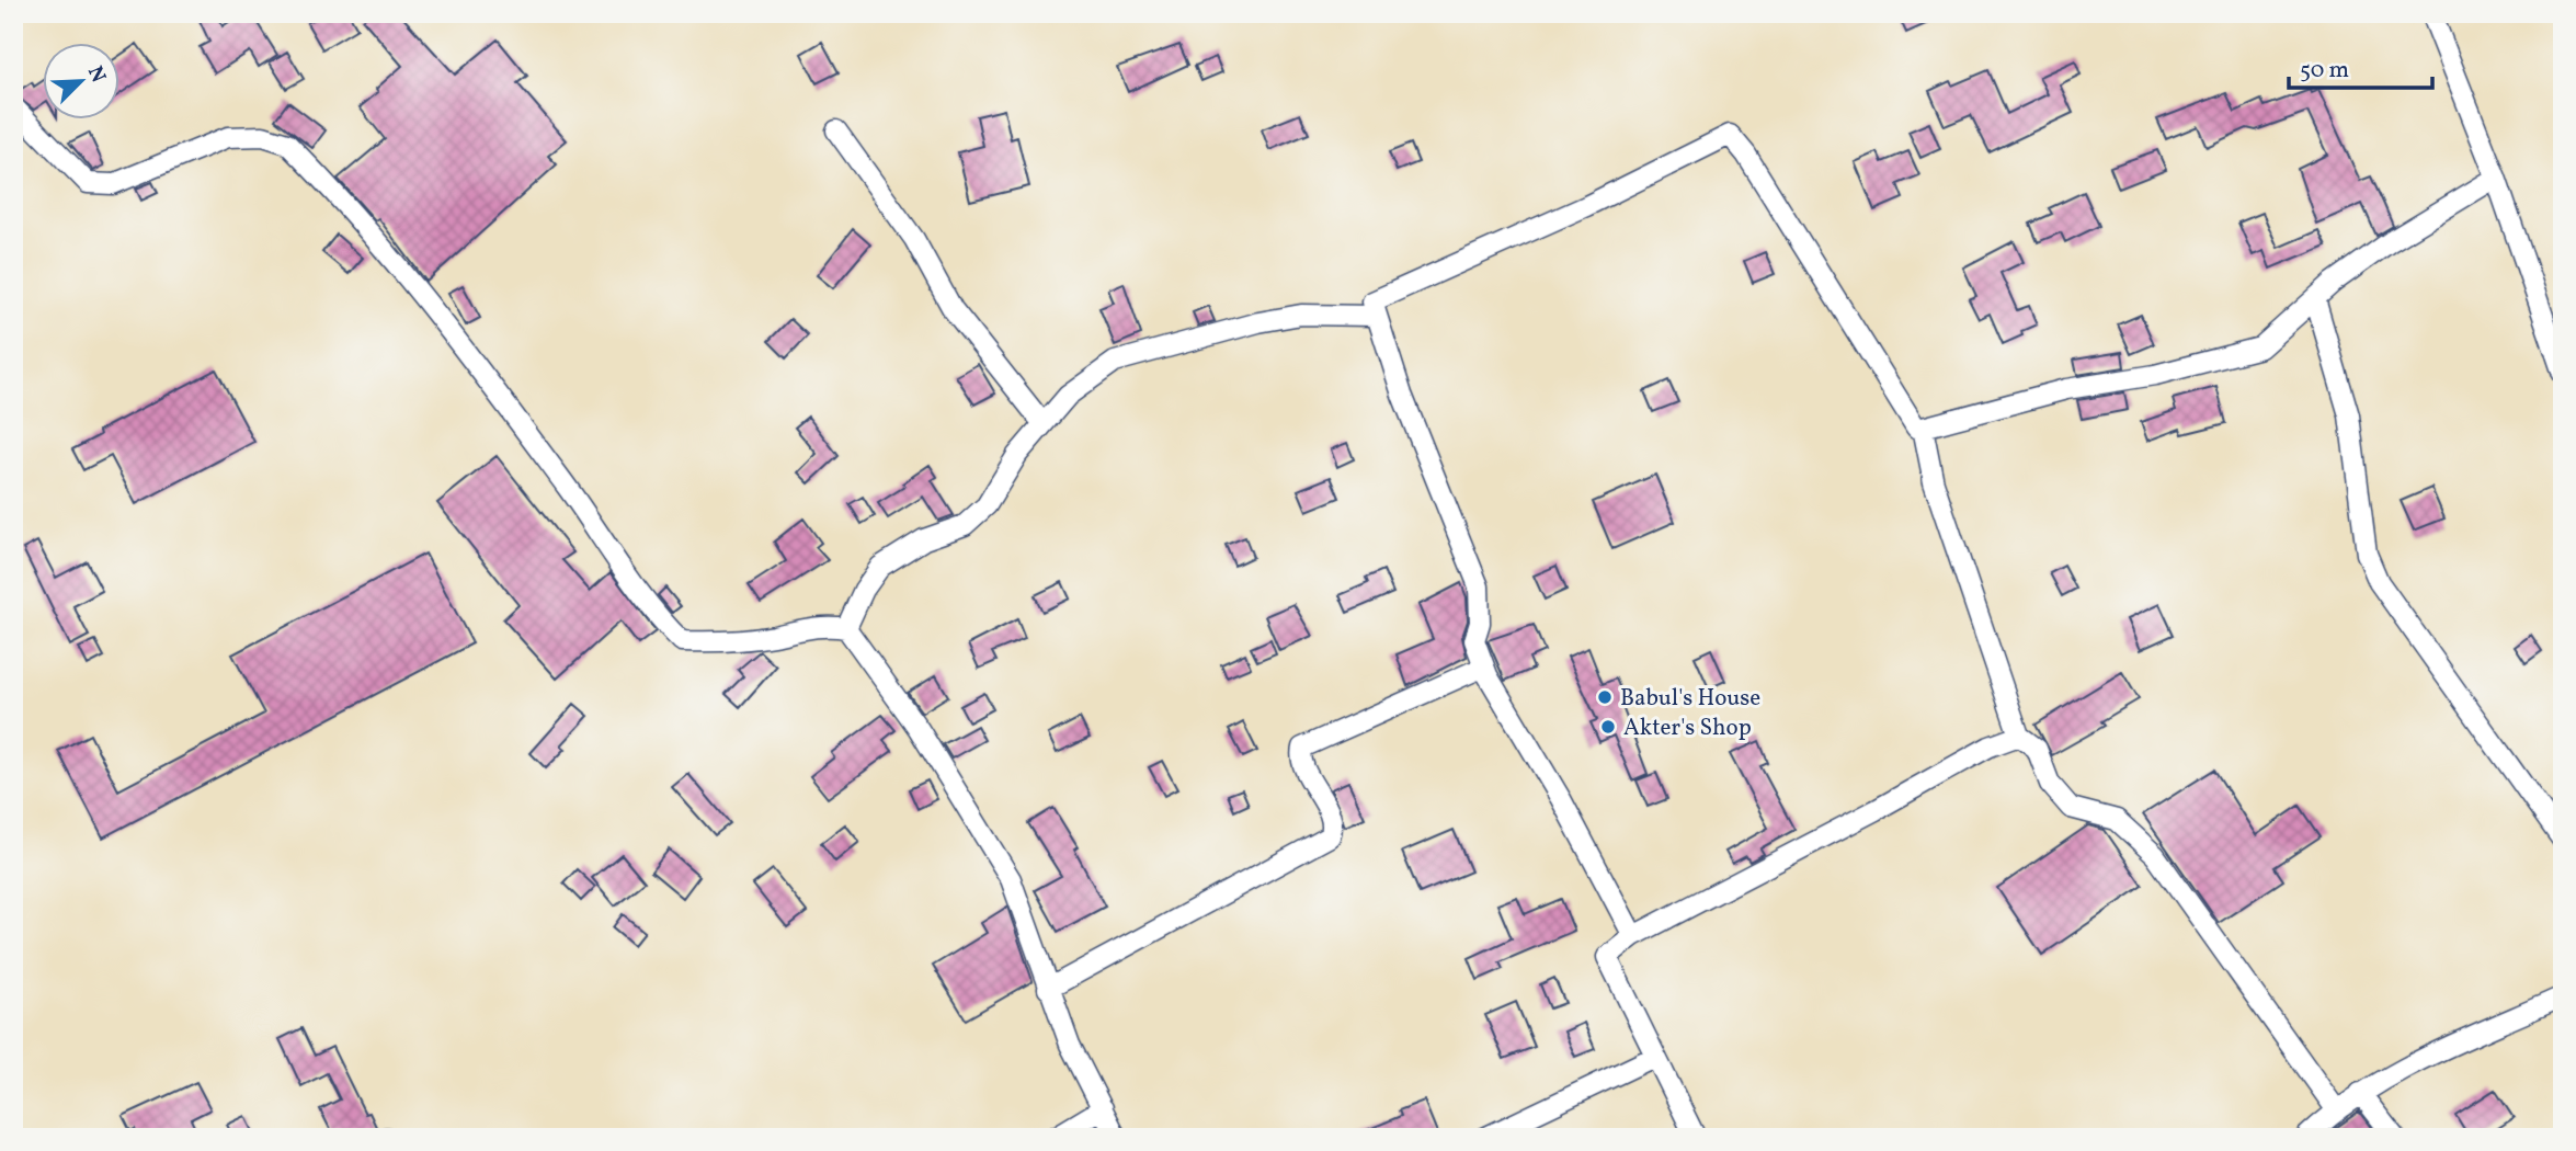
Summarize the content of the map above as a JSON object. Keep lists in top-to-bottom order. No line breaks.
{"places":["Babul's House","Akter's Shop"],"scale_bar":"50 m","north":"top right"}
